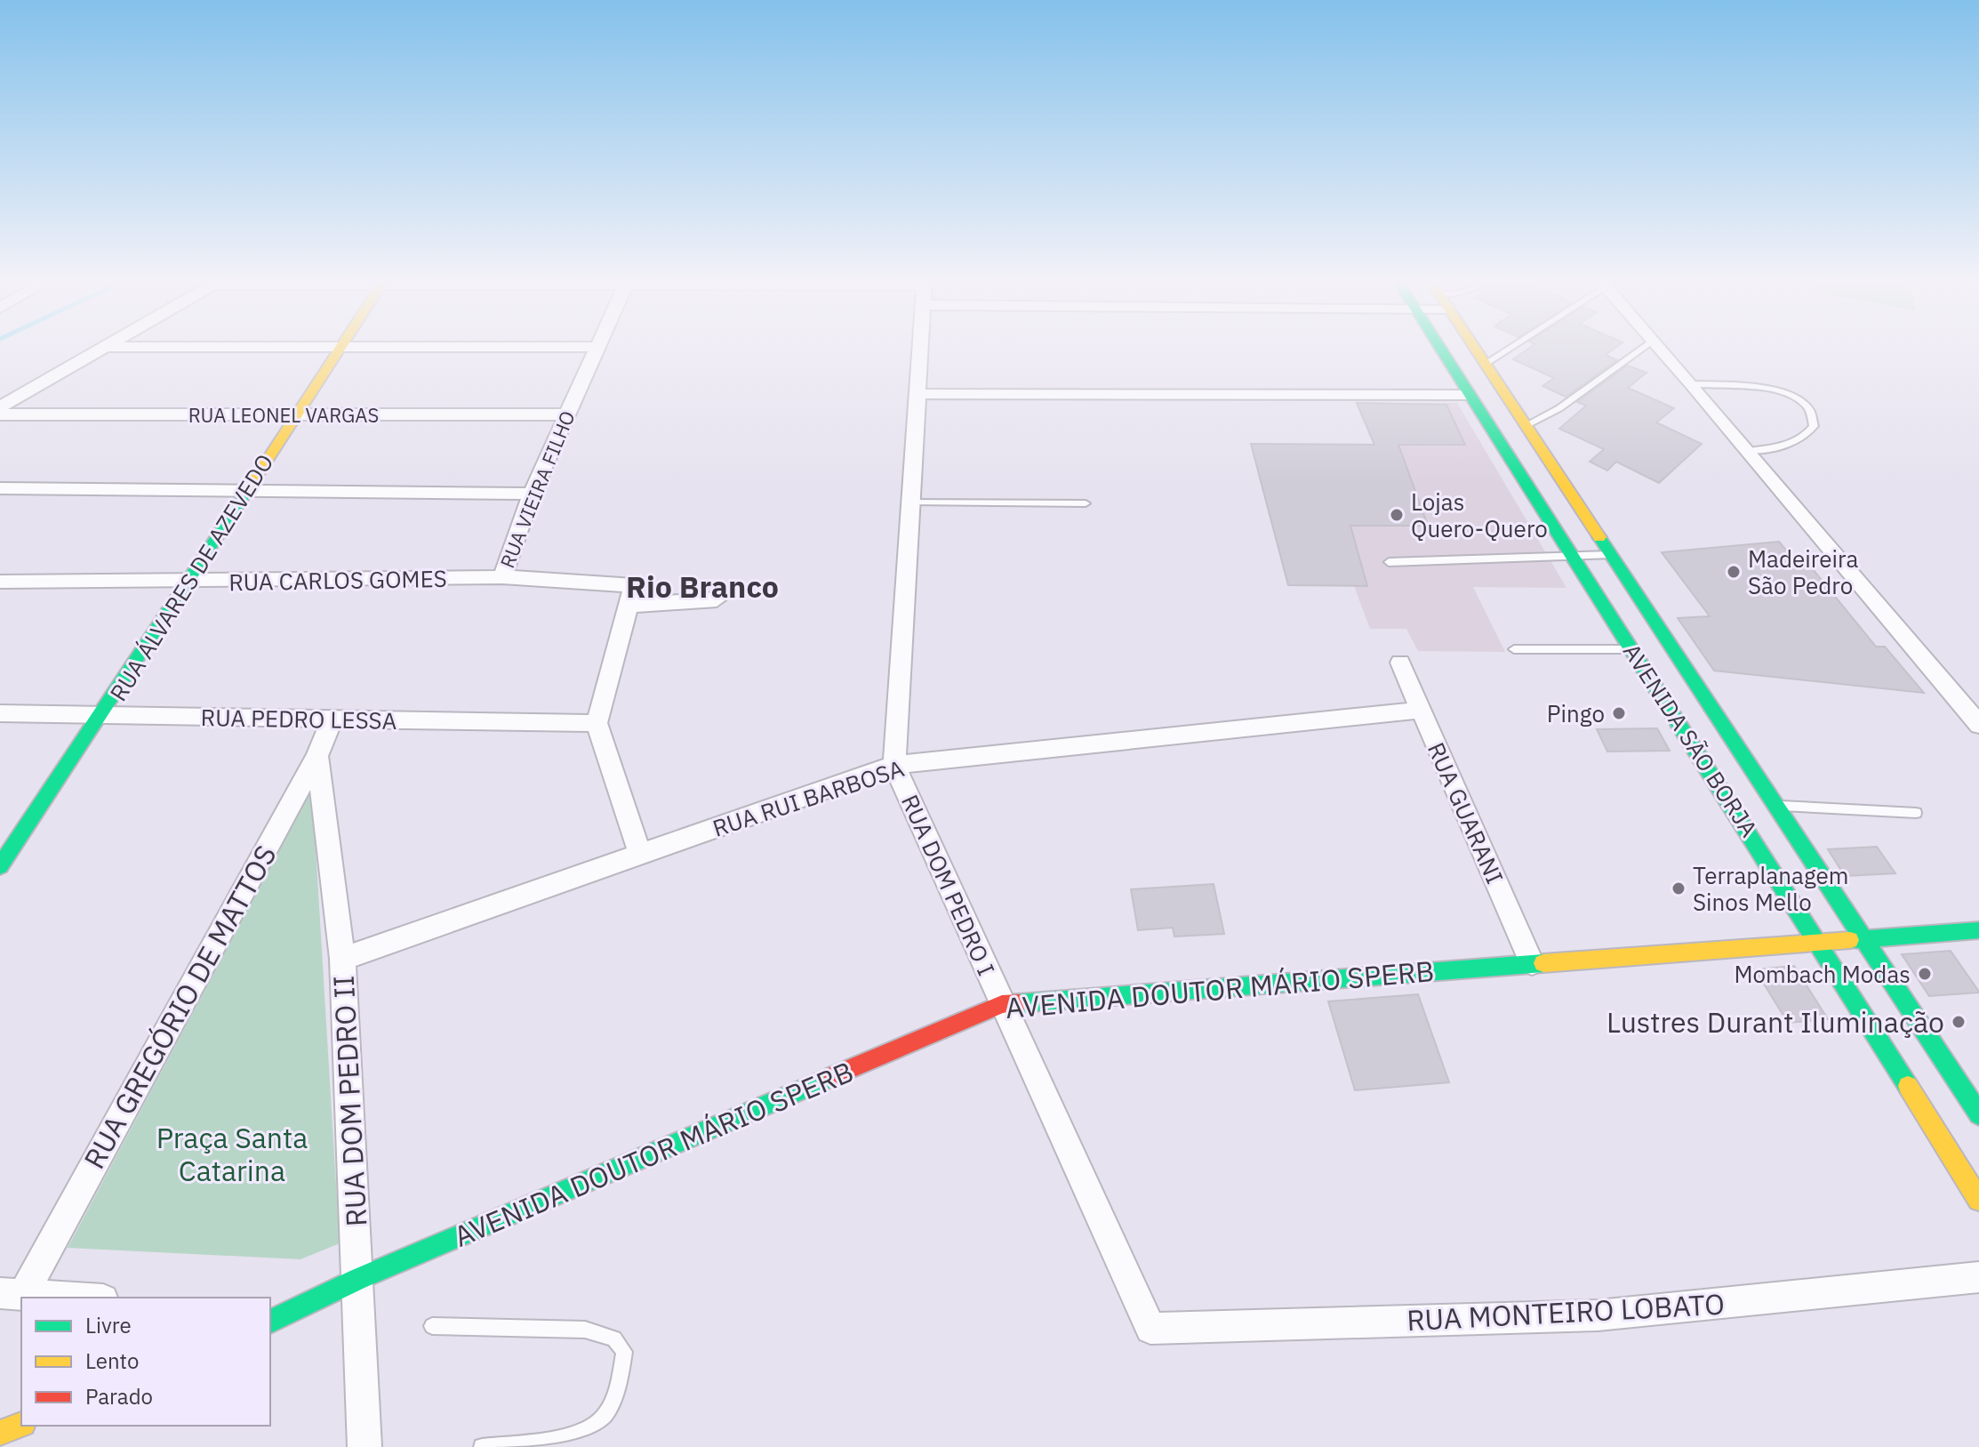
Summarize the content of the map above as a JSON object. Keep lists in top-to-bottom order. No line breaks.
{"streets":{"main road":["RUA ÁLVARES DE AZEVEDO","AVENIDA SÃO BORJA","AVENIDA DOUTOR MÁRIO SPERB"],"street":["RUA LEONEL VARGAS","RUA VIEIRA FILHO","RUA CARLOS GOMES","RUA PEDRO LESSA","RUA RUI BARBOSA","RUA GUARANI","RUA DOM PEDRO I","RUA GREGÓRIO DE MATTOS","RUA DOM PEDRO II","RUA MONTEIRO LOBATO"]},"crossings":[["RUA LEONEL VARGAS","RUA VIEIRA FILHO"],["RUA LEONEL VARGAS","RUA ÁLVARES DE AZEVEDO"],["RUA VIEIRA FILHO","RUA CARLOS GOMES"],["RUA ÁLVARES DE AZEVEDO","RUA CARLOS GOMES"],["RUA ÁLVARES DE AZEVEDO","RUA PEDRO LESSA"],["RUA PEDRO LESSA","RUA GREGÓRIO DE MATTOS"],["AVENIDA SÃO BORJA","AVENIDA DOUTOR MÁRIO SPERB"],["RUA RUI BARBOSA","RUA GUARANI"],["RUA RUI BARBOSA","RUA DOM PEDRO I"],["RUA RUI BARBOSA","RUA DOM PEDRO II"],["RUA GUARANI","AVENIDA DOUTOR MÁRIO SPERB"],["RUA DOM PEDRO I","AVENIDA DOUTOR MÁRIO SPERB"],["RUA DOM PEDRO I","RUA MONTEIRO LOBATO"],["AVENIDA DOUTOR MÁRIO SPERB","RUA DOM PEDRO II"],["RUA GREGÓRIO DE MATTOS","RUA DOM PEDRO II"]],"districts":["Rio Branco"],"parks":["Praça Santa Catarina"],"places":["Lojas Quero-Quero","Madeireira São Pedro","Pingo","Terraplanagem Sinos Mello","Mombach Modas","Lustres Durant Iluminação"],"legend":["Livre","Lento","Parado"]}
